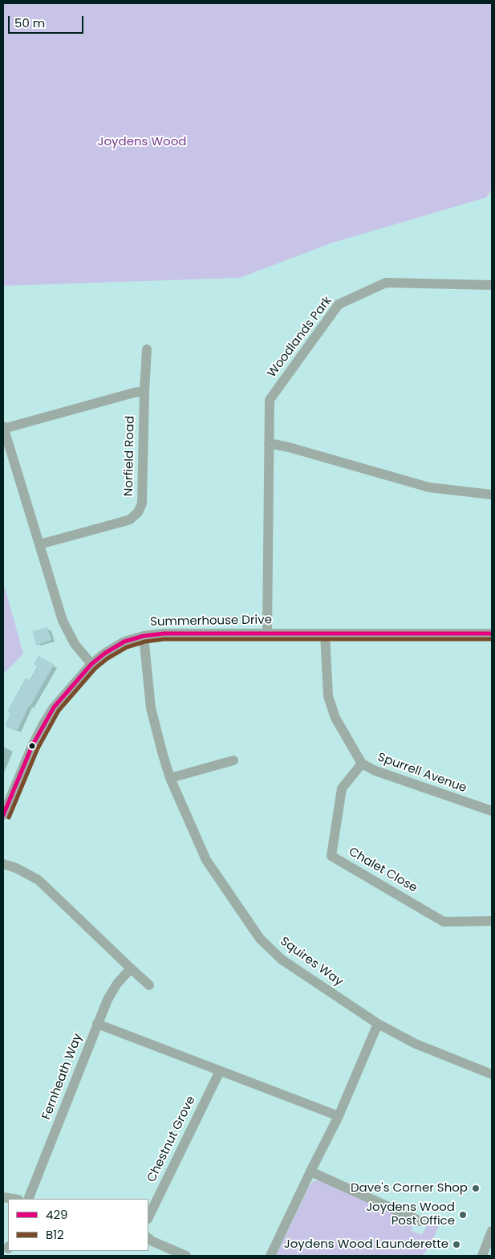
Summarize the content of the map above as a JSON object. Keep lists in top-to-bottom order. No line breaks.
{"streets":{"street":["Woodlands Park","Norfield Road","Summerhouse Drive","Spurrell Avenue","Chalet Close","Squires Way","Fernheath Way","Chestnut Grove"]},"crossings":[["Woodlands Park","Summerhouse Drive"],["Summerhouse Drive","Spurrell Avenue"],["Summerhouse Drive","Squires Way"],["Spurrell Avenue","Chalet Close"]],"parks":["Joydens Wood"],"places":["Dave's Corner Shop","Joydens Wood Post Office","Joydens Wood Launderette"],"lines":["transit line 429","transit line B12"],"legend":["429","B12"],"scale_bar":"50 m"}
